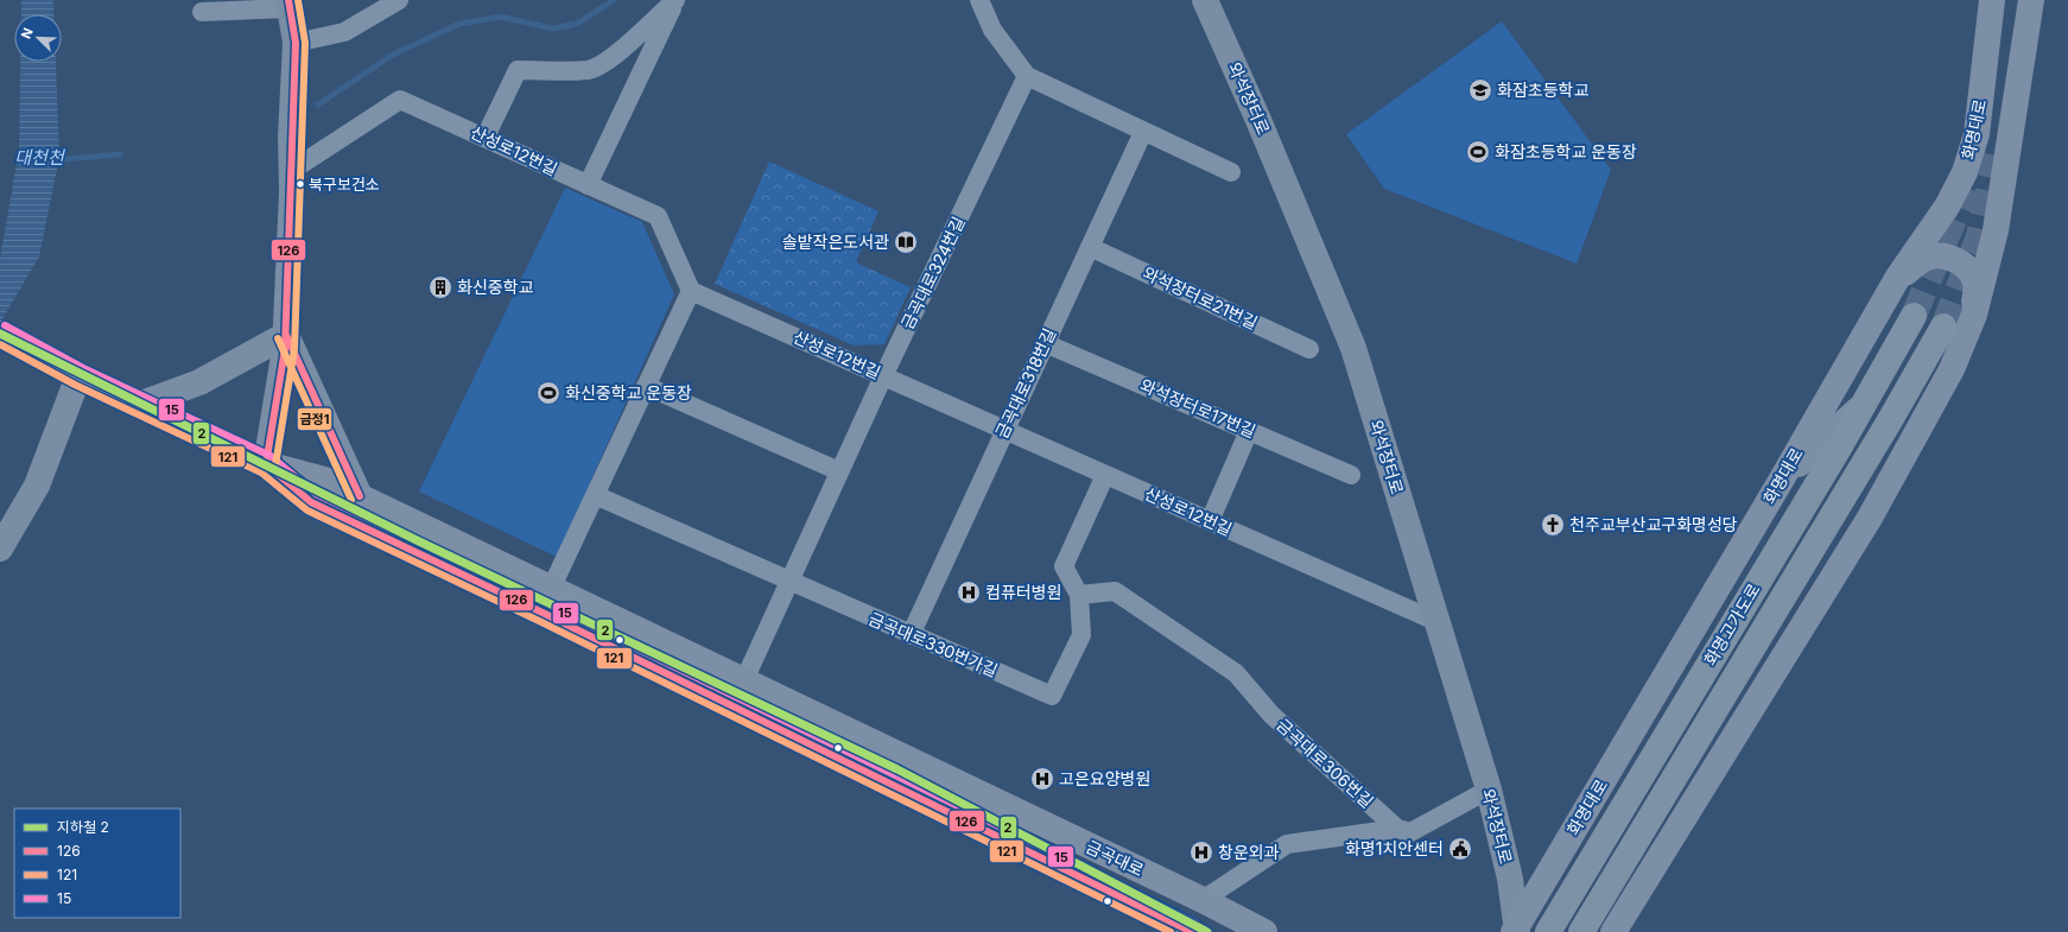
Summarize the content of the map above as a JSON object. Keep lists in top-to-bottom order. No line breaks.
{"streets":{"highway":["화명고가도로"],"main road":["와석장터로","화명대로","금곡대로"],"street":["산성로12번길","금곡대로324번길","와석장터로21번길","금곡대로318번길","와석장터로17번길","금곡대로330번가길","금곡대로306번길"]},"crossings":[["와석장터로","화명대로"],["와석장터로","산성로12번길"],["산성로12번길","금곡대로324번길"],["산성로12번길","금곡대로318번길"],["산성로12번길","금곡대로330번가길"],["금곡대로324번길","금곡대로330번가길"],["금곡대로324번길","금곡대로"],["와석장터로21번길","금곡대로318번길"],["금곡대로318번길","와석장터로17번길"],["금곡대로318번길","금곡대로330번가길"],["금곡대로330번가길","금곡대로306번길"],["금곡대로306번길","금곡대로"]],"water":["대천천"],"places":{"school or university":["화잠초등학교"],"sports":["화잠초등학교 운동장","화신중학교 운동장"],"other":["북구보건소"],"library":["솔밭작은도서관"],"building":["화신중학교"],"church":["천주교부산교구화명성당"],"hospital":["컴퓨터병원","고은요양병원","창운외과"],"public building":["화명1치안센터"]},"lines":["transit line 126","transit line 금정1","transit line 15","metro line 2","transit line 121"],"legend":["지하철 2","126","121","15"],"north":"top left"}
